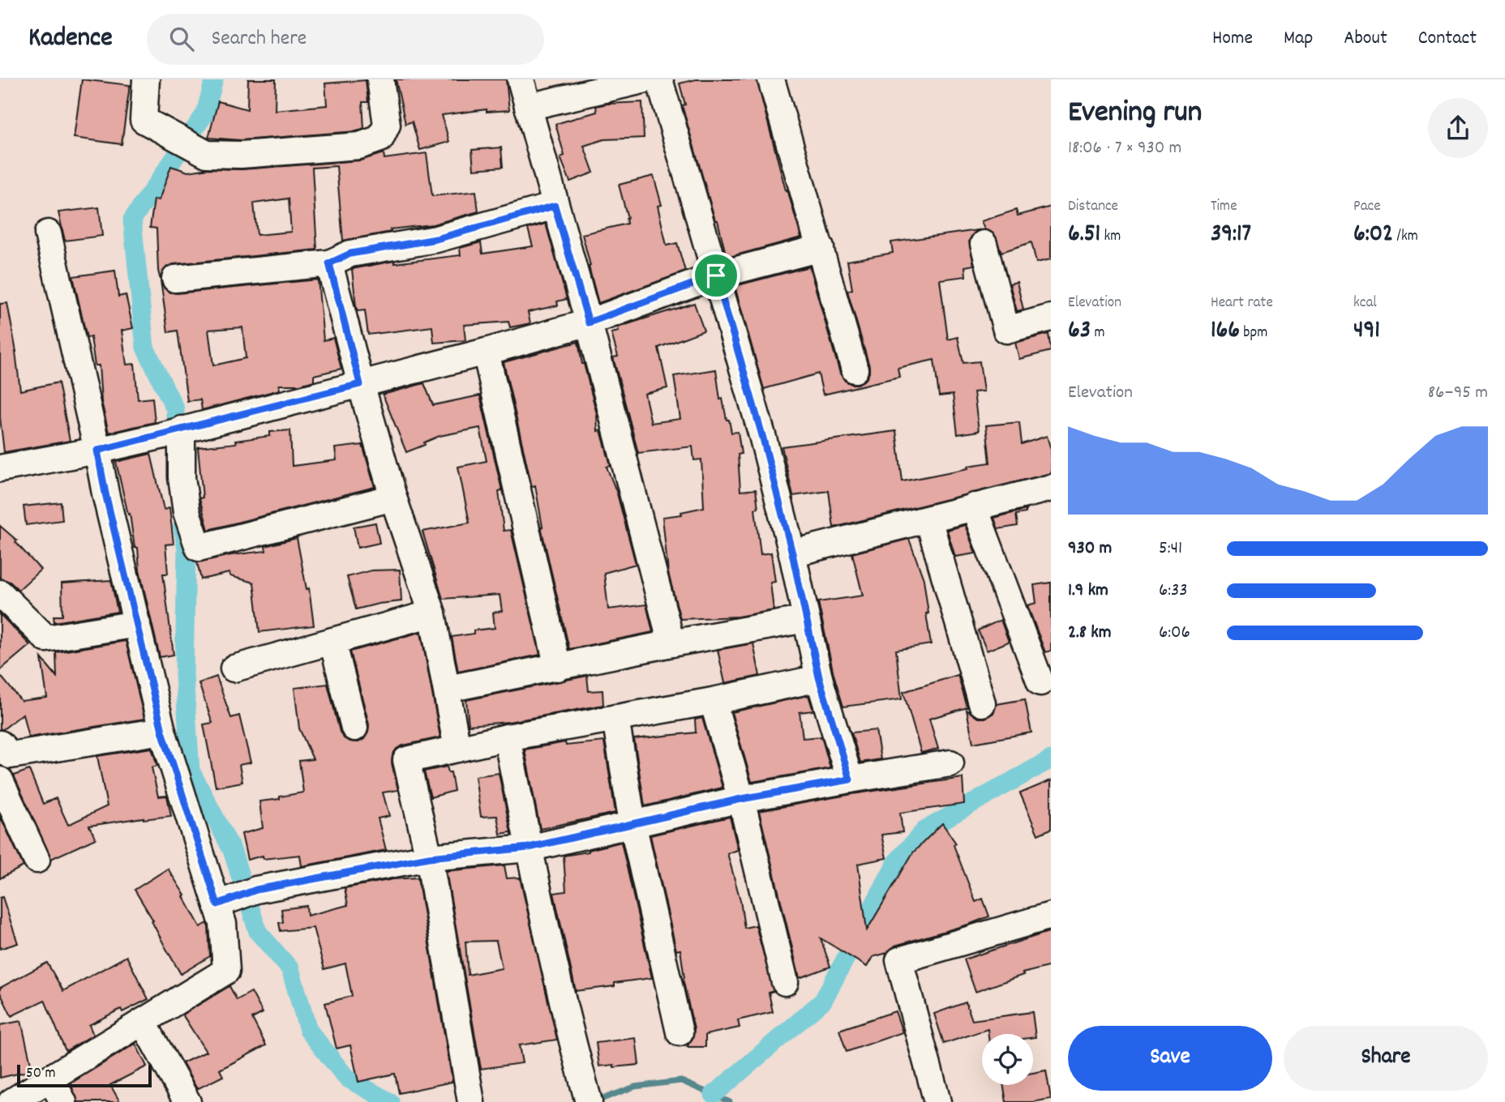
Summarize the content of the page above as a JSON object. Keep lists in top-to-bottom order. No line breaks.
{"scale_bar":"50 m","page":{"header":"Kadence","search":"Search here","nav":["Home","Map","About","Contact"],"heading":["Evening run","18:06 · 7 × 930 m"],"stats":[["Distance","6.51 km"],["Time","39:17"],["Pace","6:02 /km"],["Elevation","63 m"],["Heart rate","166 bpm"],["kcal","491"]],"chart":["Elevation","86–95 m"],"list":[{"name":"930 m","note":"5:41"},{"name":"1.9 km","note":"6:33"},{"name":"2.8 km","note":"6:06"}],"buttons":["Save","Share"],"scale":"50 m"}}
